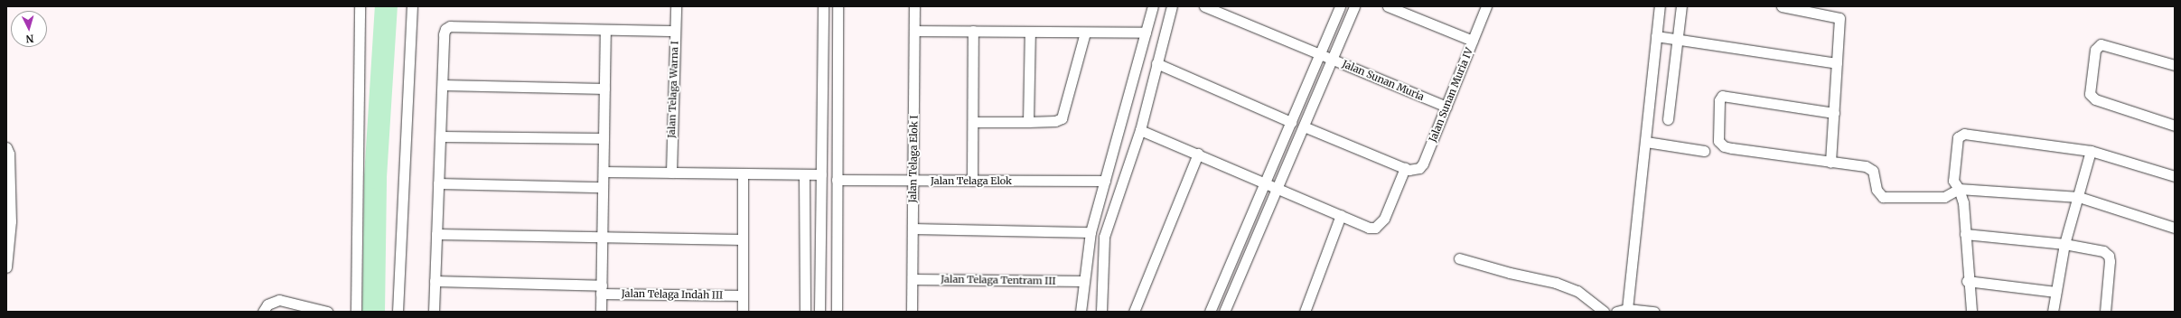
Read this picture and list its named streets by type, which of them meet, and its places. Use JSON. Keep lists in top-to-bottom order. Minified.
{"streets":{"street":["Jalan Sunan Muria","Jalan Telaga Warna I","Jalan Sunan Muria IV","Jalan Telaga Elok I","Jalan Telaga Elok","Jalan Telaga Tentram III","Jalan Telaga Indah III"]},"crossings":[["Jalan Sunan Muria","Jalan Sunan Muria IV"],["Jalan Telaga Elok I","Jalan Telaga Elok"],["Jalan Telaga Elok I","Jalan Telaga Tentram III"]],"north":"bottom"}
